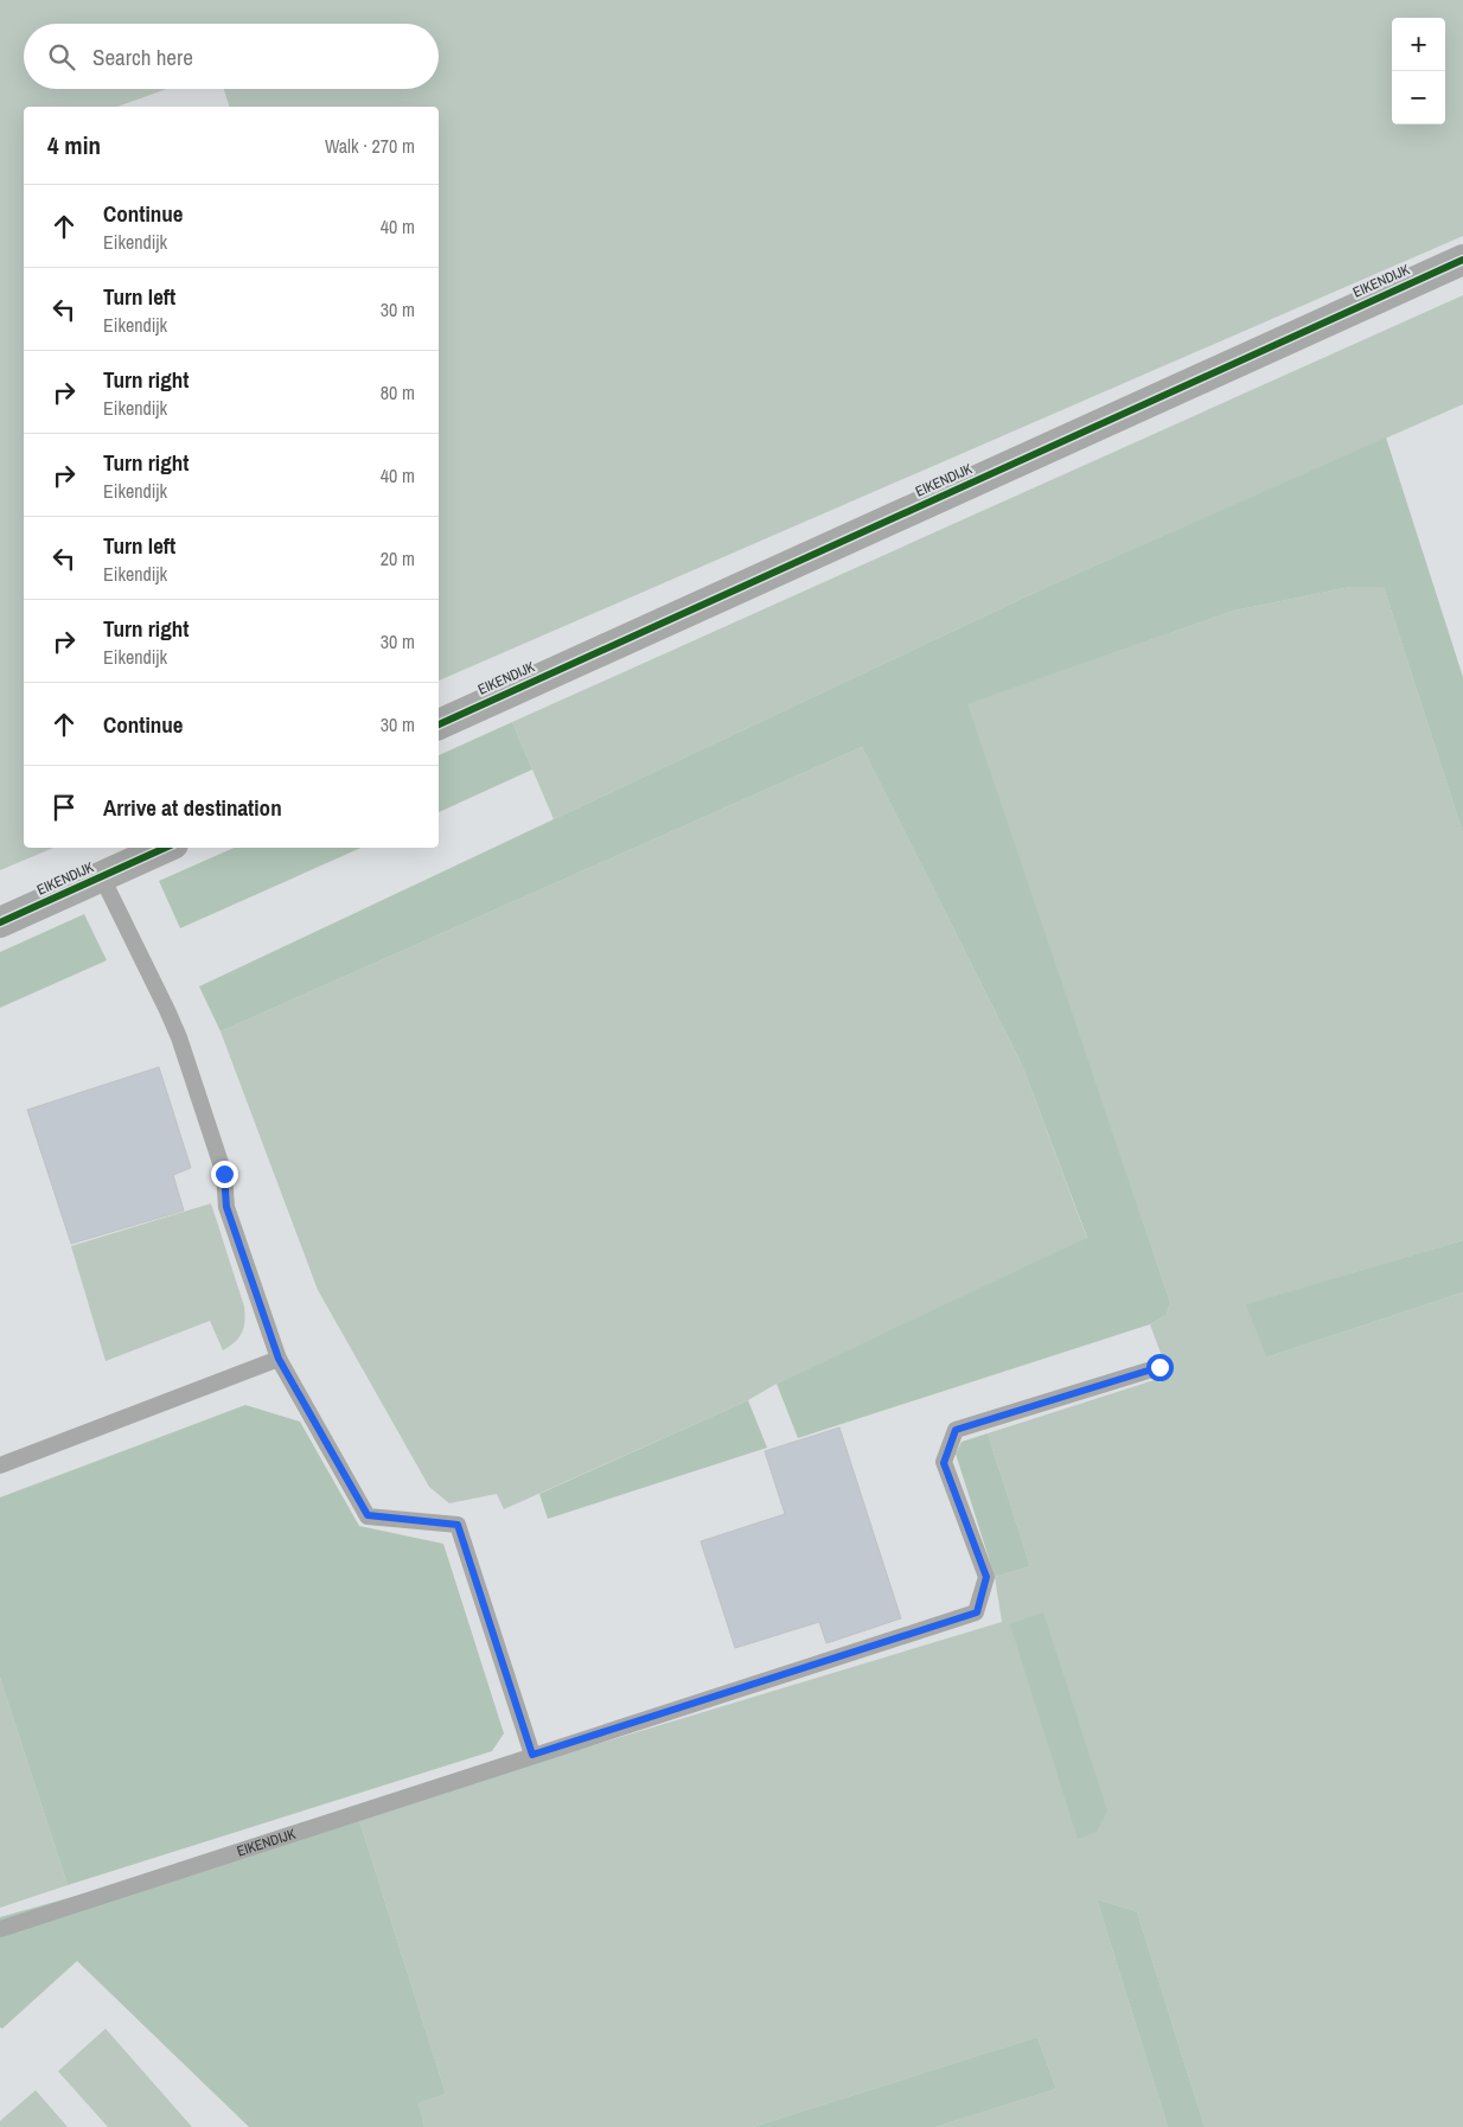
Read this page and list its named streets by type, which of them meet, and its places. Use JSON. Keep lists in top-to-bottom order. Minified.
{"streets":{"street":["EIKENDIJK"]},"page":{"map_buttons":["+","−"],"search":"Search here","heading":["4 min","Walk · 270 m"],"list":[["Continue","Eikendijk","40 m"],["Turn left","Eikendijk","30 m"],["Turn right","Eikendijk","80 m"],["Turn right","Eikendijk","40 m"],["Turn left","Eikendijk","20 m"],["Turn right","Eikendijk","30 m"],["Continue","30 m"],"Arrive at destination"]}}
